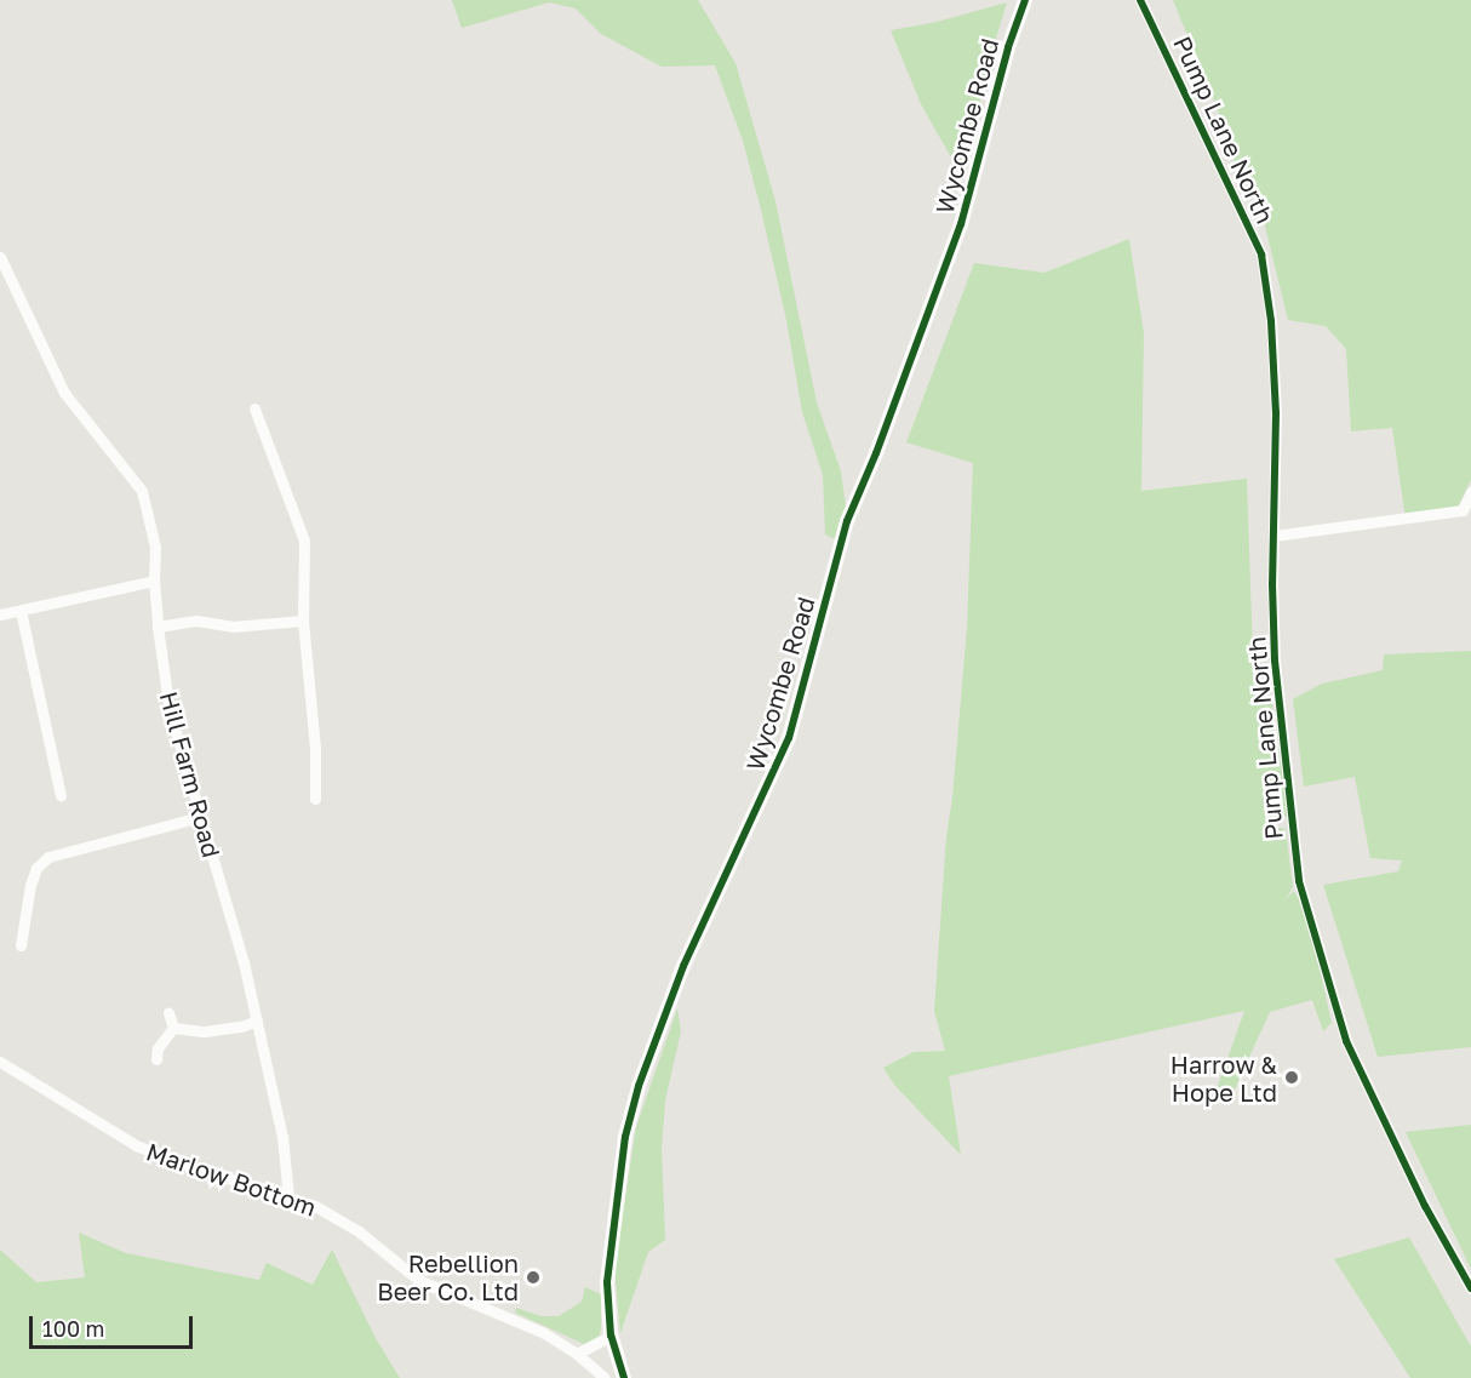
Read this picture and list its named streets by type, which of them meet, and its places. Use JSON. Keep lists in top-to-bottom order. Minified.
{"streets":{"street":["Wycombe Road","Pump Lane North","Hill Farm Road","Marlow Bottom"]},"crossings":[["Hill Farm Road","Marlow Bottom"]],"places":["Harrow & Hope Ltd","Rebellion Beer Co. Ltd"],"scale_bar":"100 m"}
